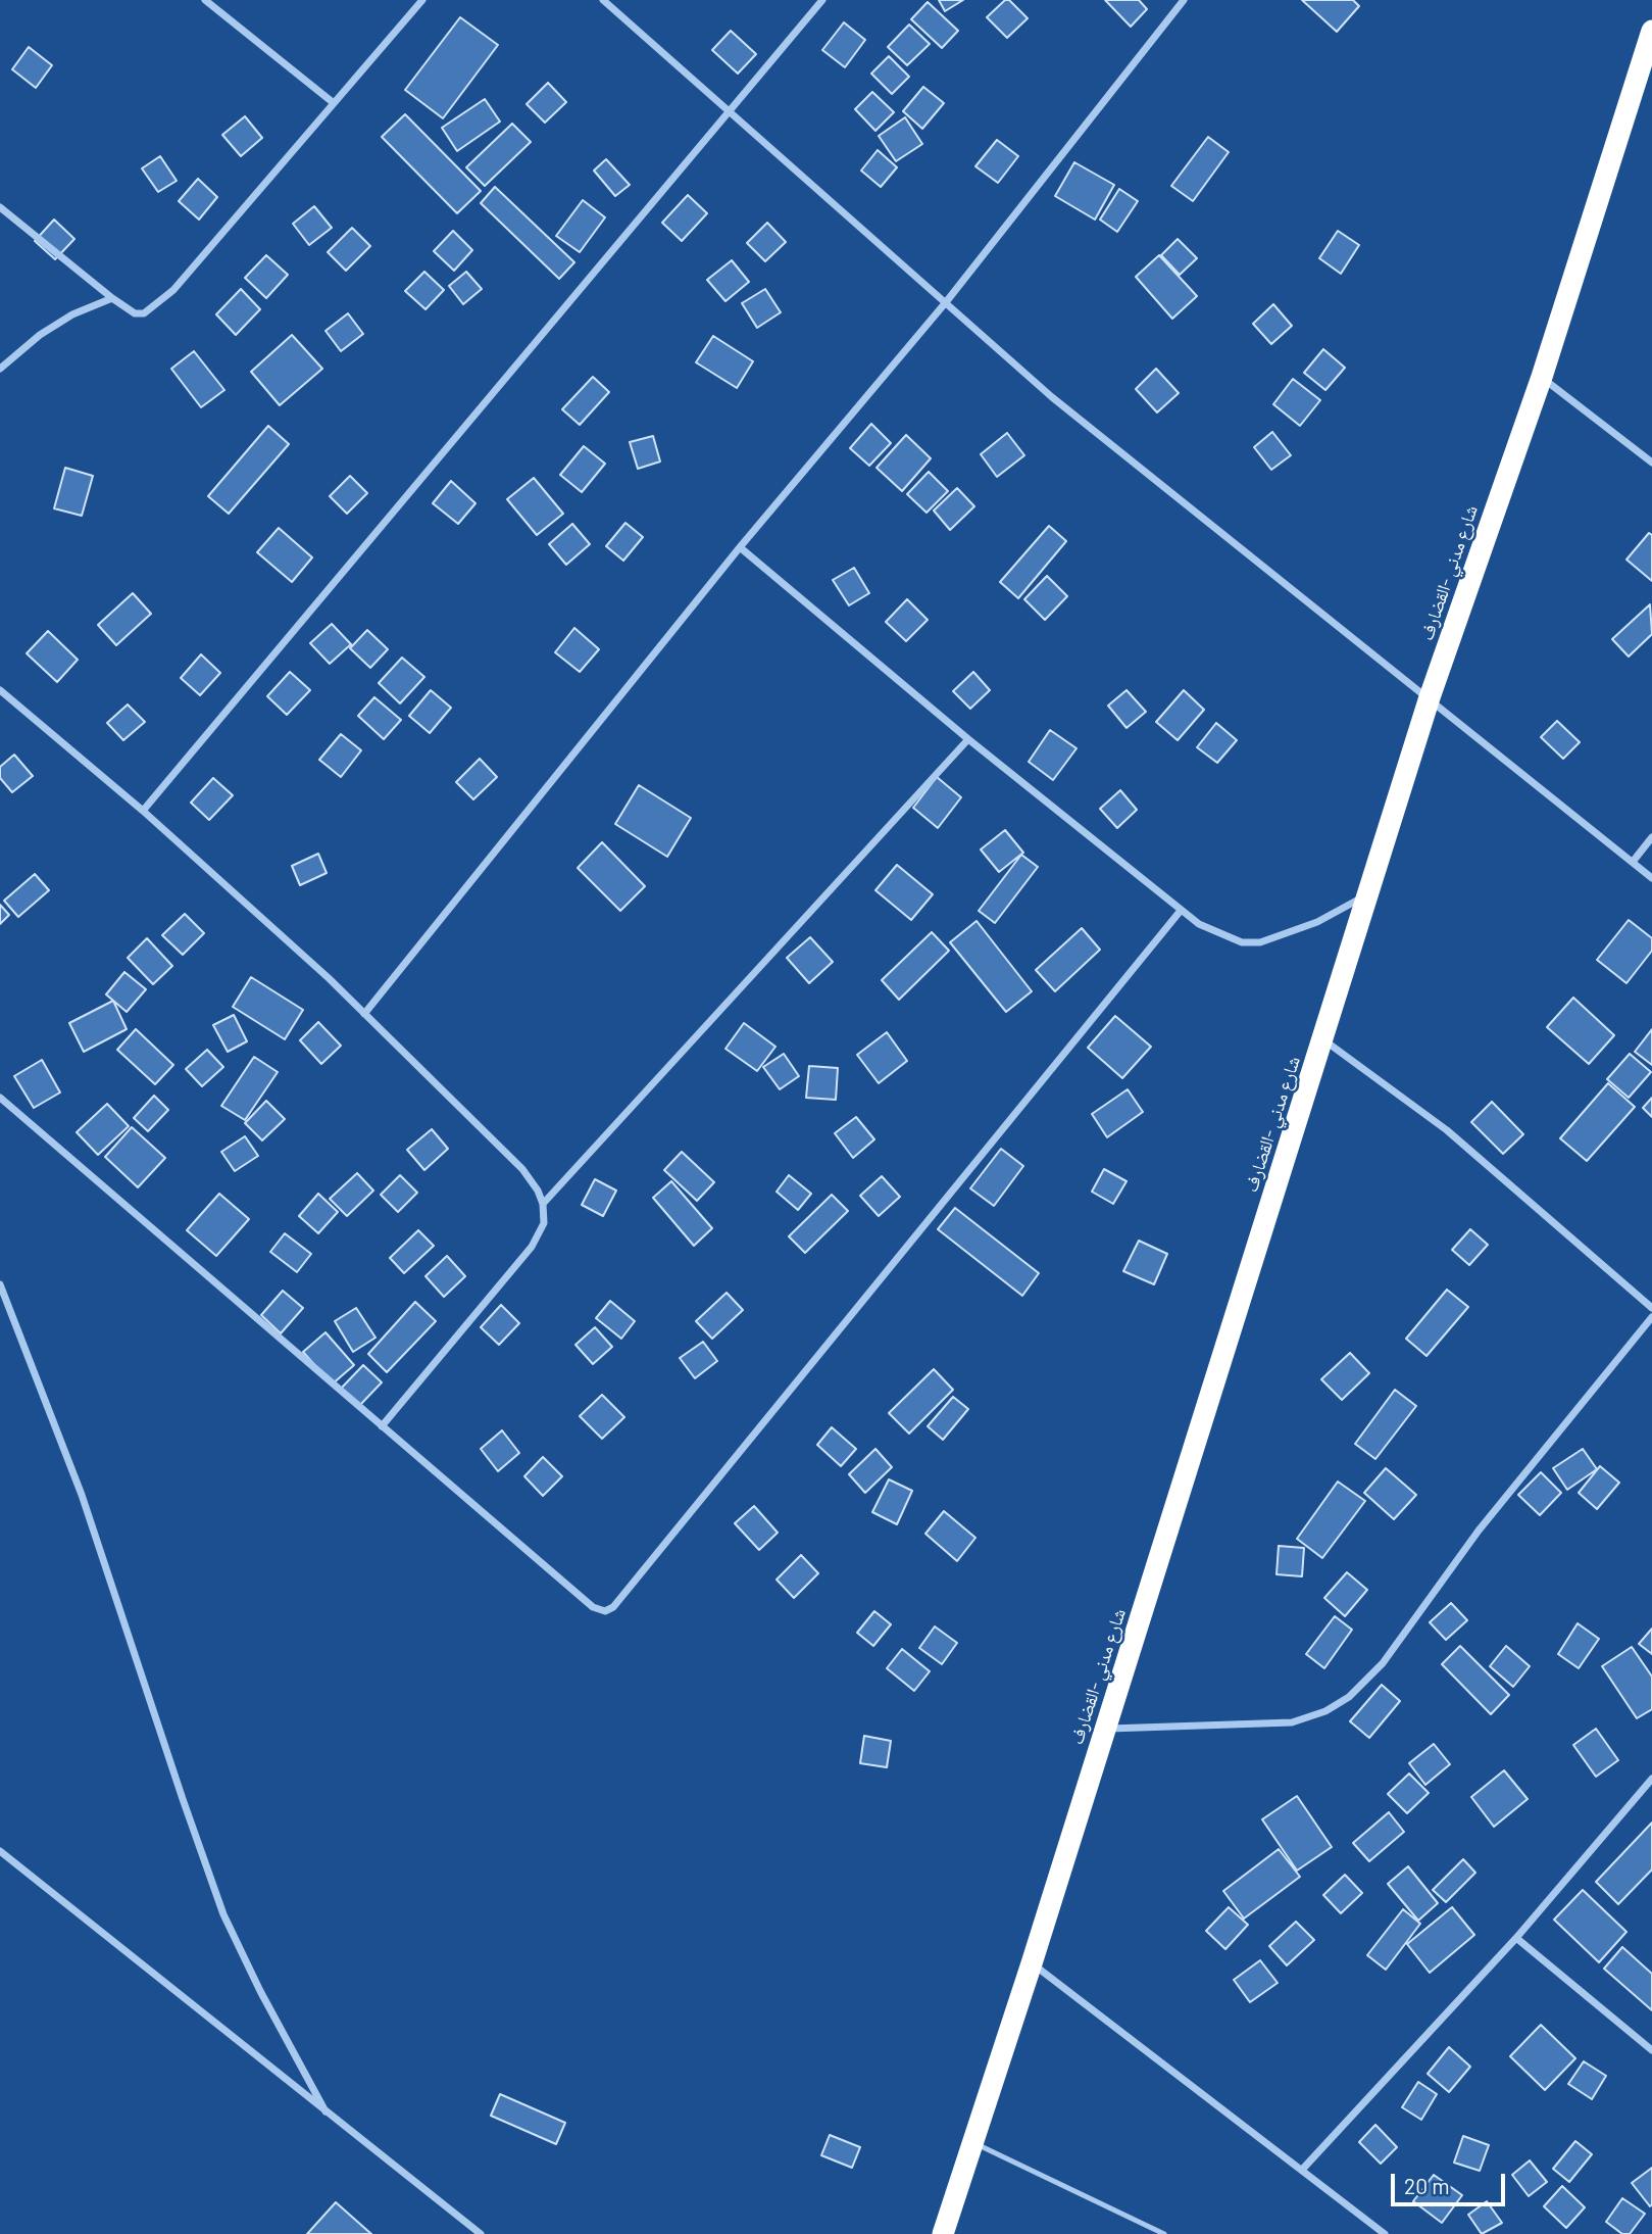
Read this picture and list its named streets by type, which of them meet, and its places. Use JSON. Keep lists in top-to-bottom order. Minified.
{"streets":{"highway":["شارع مدني -القضارف"]},"scale_bar":"20 m"}
